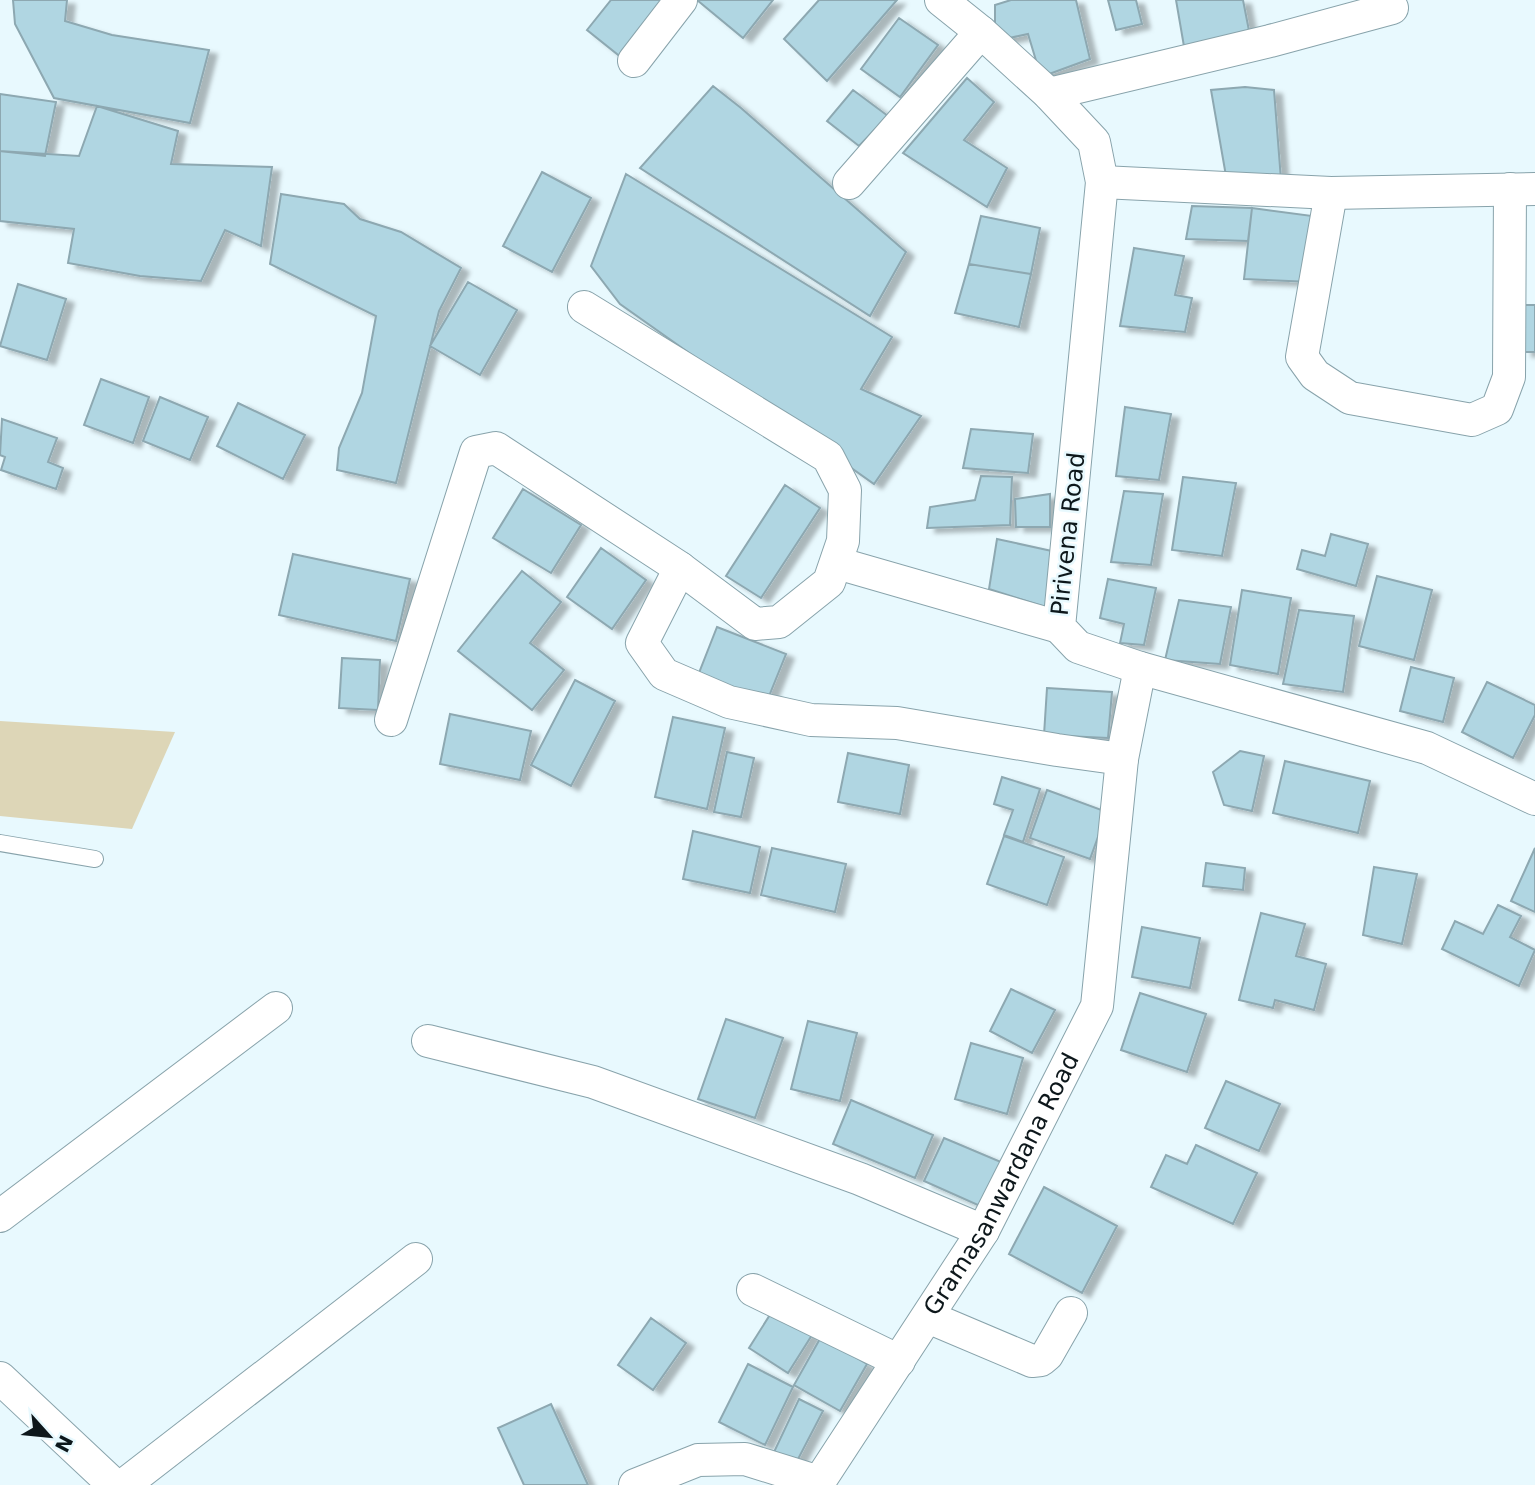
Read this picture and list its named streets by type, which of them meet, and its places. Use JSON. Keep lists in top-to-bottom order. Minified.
{"streets":{"street":["Pirivena Road","Gramasanwardana Road"]},"crossings":[["Pirivena Road","Gramasanwardana Road"]],"north":"bottom right"}
